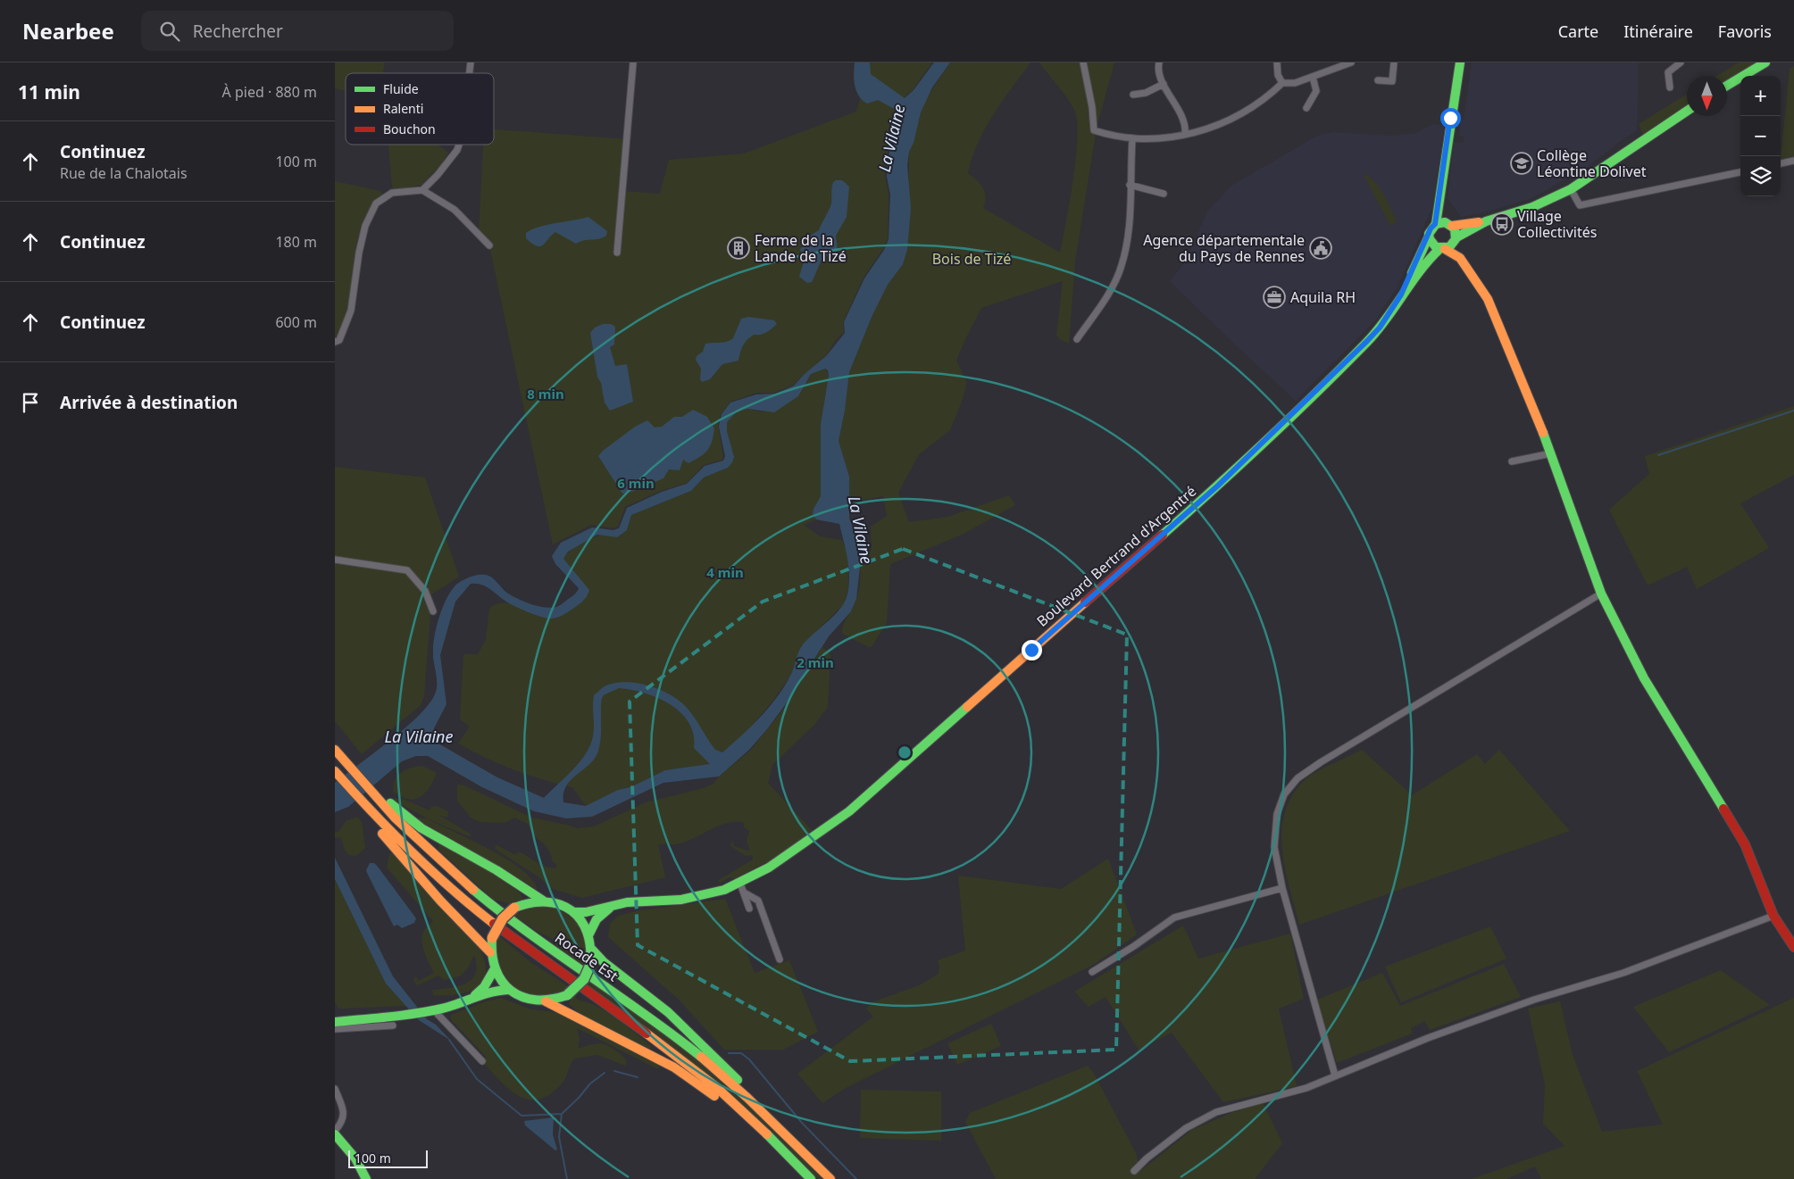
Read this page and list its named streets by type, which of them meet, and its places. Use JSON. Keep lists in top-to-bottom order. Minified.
{"streets":{"main road":["Boulevard Bertrand d'Argentré","Rocade Est"]},"water":["La Vilaine"],"parks":["Bois de Tizé"],"places":{"school or university":["Collège Léontine Dolivet"],"bus stop":["Village Collectivités"],"building":["Ferme de la Lande de Tizé"],"public building":["Agence départementale du Pays de Rennes"],"office":["Aquila RH"]},"legend":["Fluide","Ralenti","Bouchon"],"scale_bar":"100 m","north":"bottom","page":{"header":"Nearbee","search":"Rechercher","nav":["Carte","Itinéraire","Favoris"],"heading":["11 min","À pied · 880 m"],"map_buttons":["+","−"],"list":[["Continuez","Rue de la Chalotais","100 m"],["Continuez","180 m"],["Continuez","600 m"],"Arrivée à destination"],"scale":"100 m"},"rings":["8 min","6 min","4 min","2 min"]}
